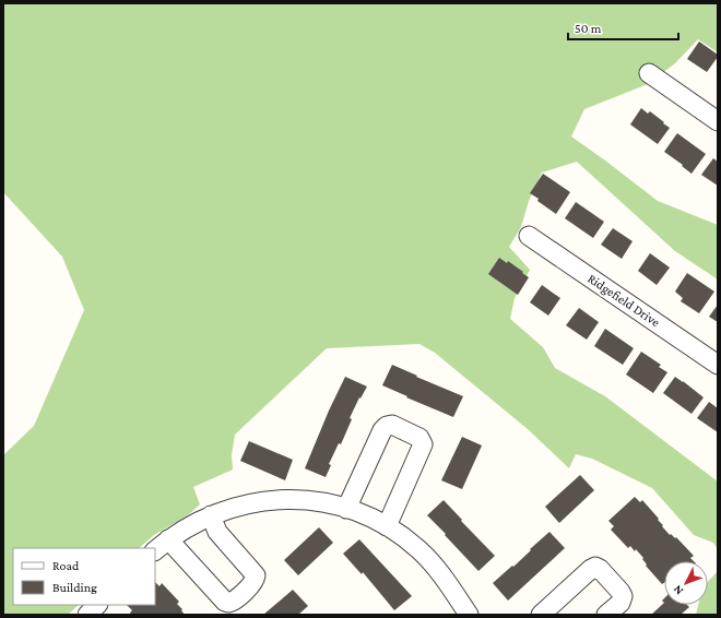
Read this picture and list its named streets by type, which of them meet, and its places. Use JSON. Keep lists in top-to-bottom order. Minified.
{"streets":{"street":["Ridgefield Drive"]},"legend":["Road","Building"],"scale_bar":"50 m","north":"bottom left"}
